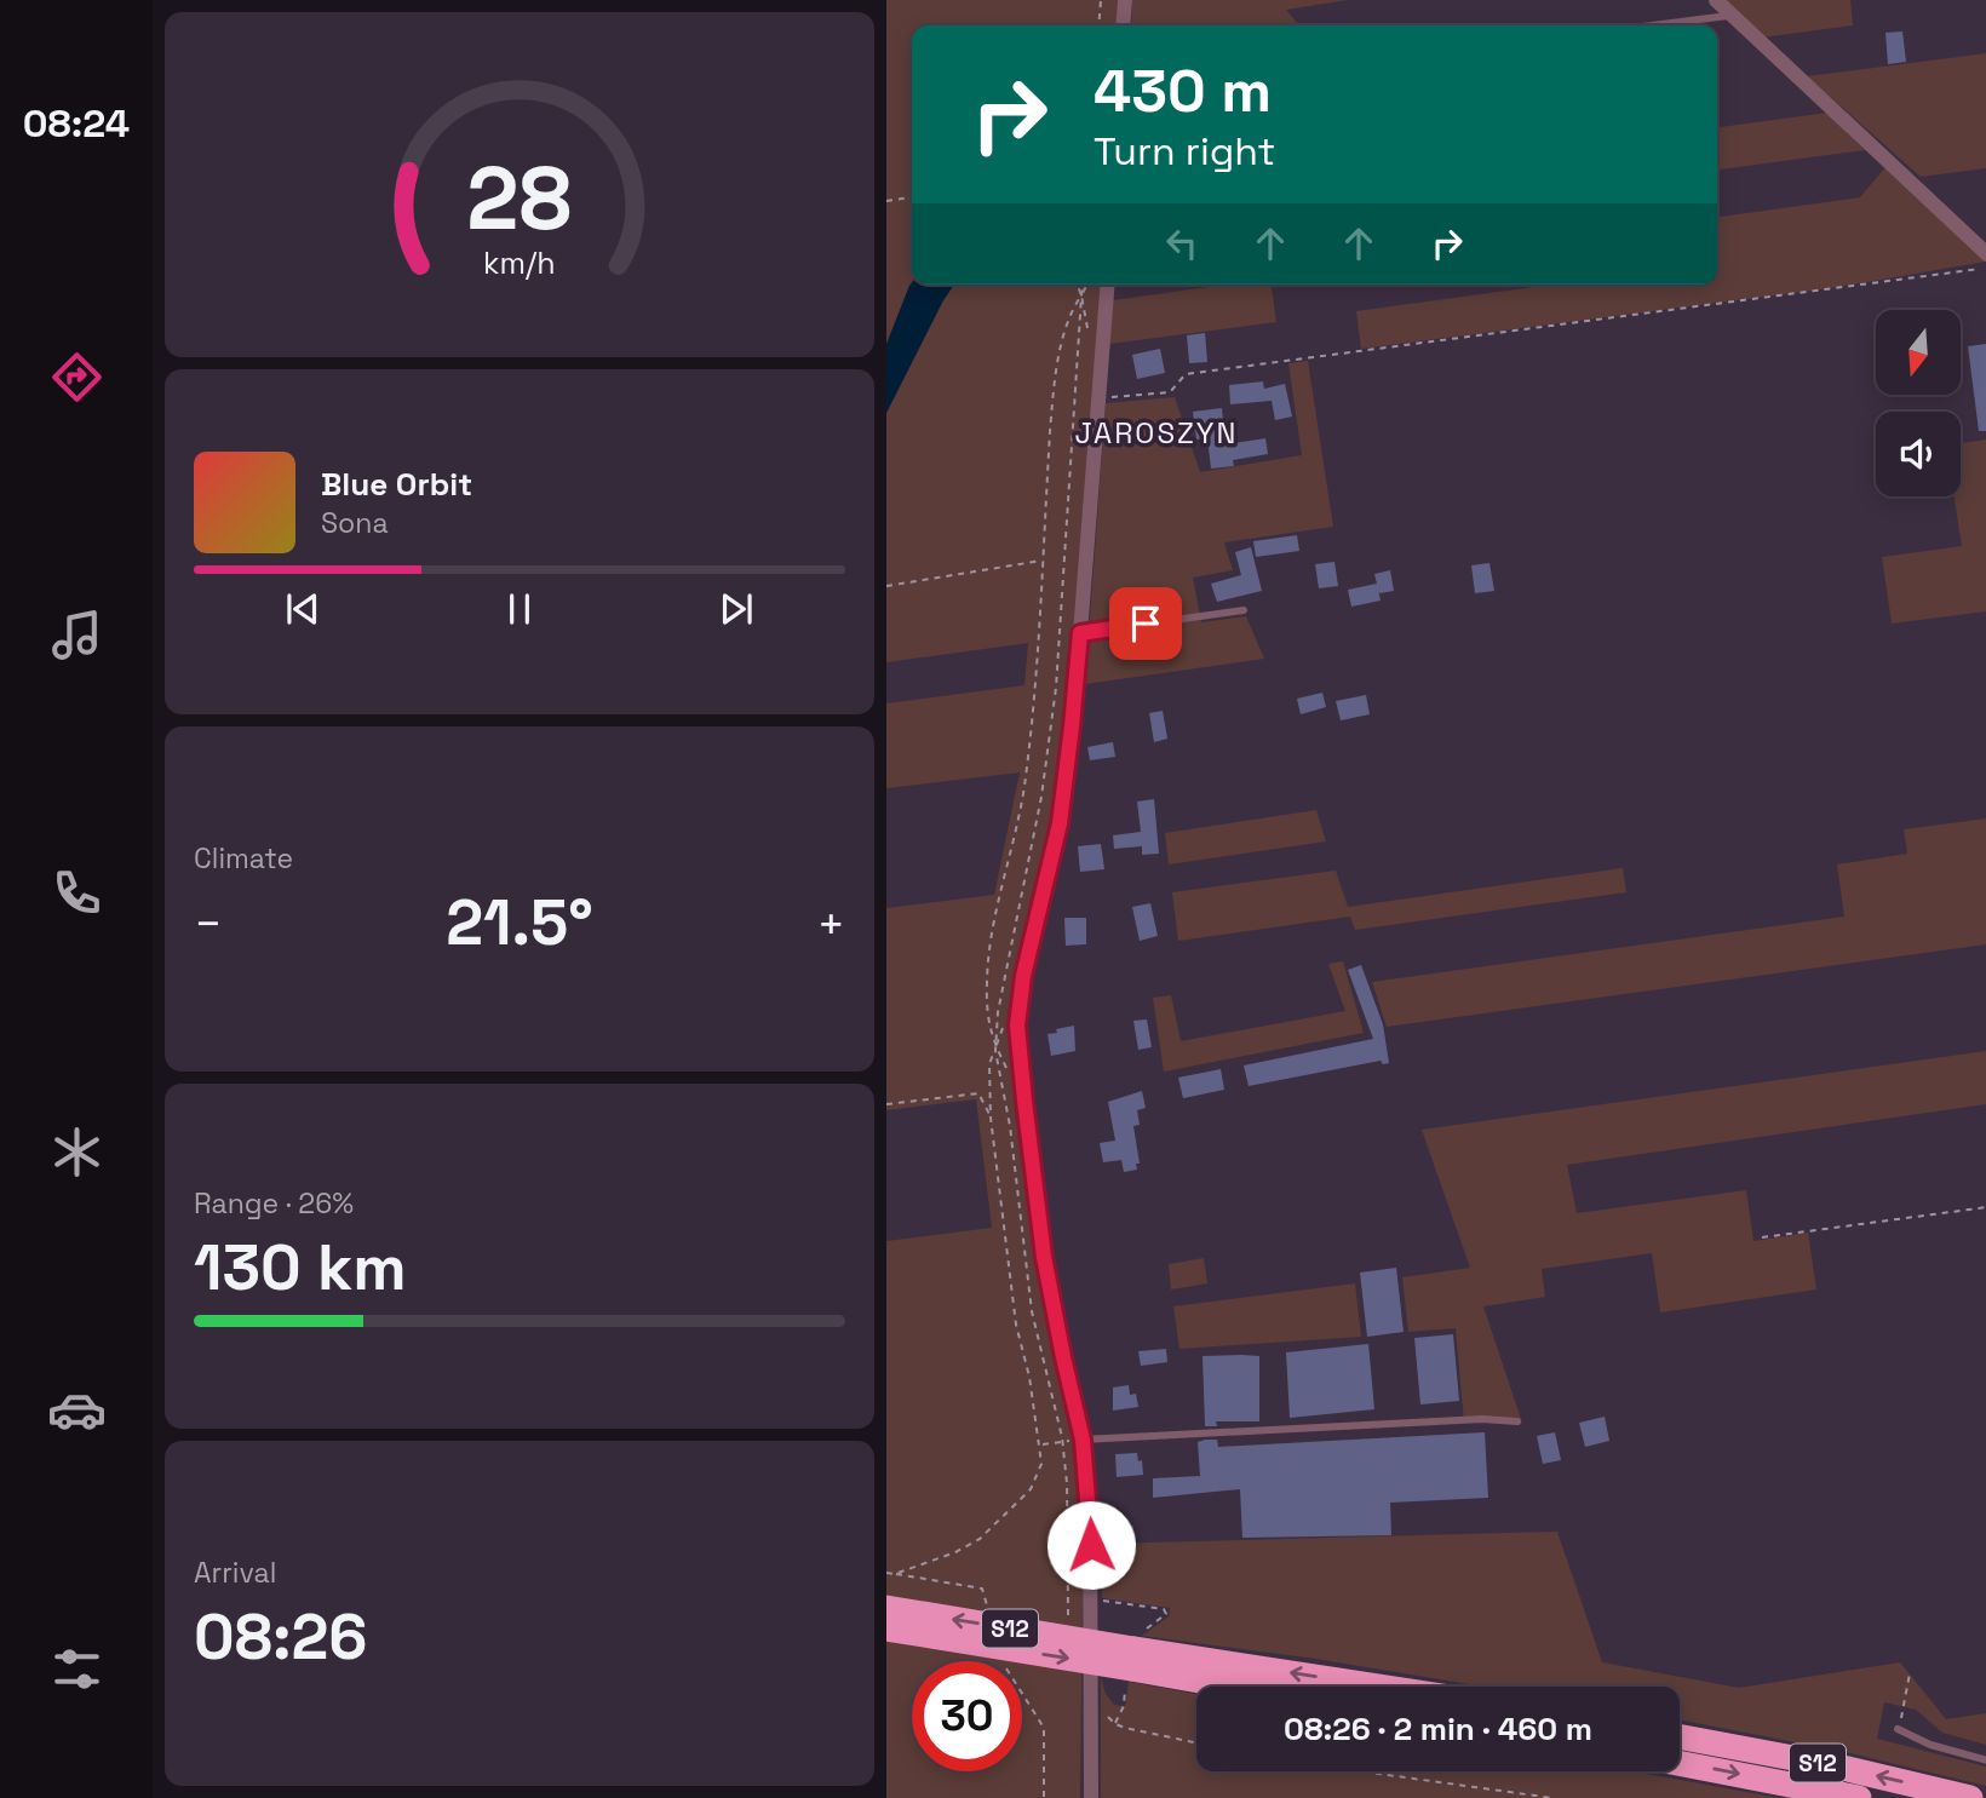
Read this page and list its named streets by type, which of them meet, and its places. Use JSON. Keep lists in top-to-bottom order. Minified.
{"streets":{"highway":["S12"]},"districts":["JAROSZYN"],"north":"bottom","page":{"tabs":"08:24","turn":["430 m","Turn right"],"song":["Blue Orbit","Sona"],"tile":["Climate",["Range · 26%","130 km"],["Arrival","08:26"]],"heat":["−","21.5°","+"],"limit":"30","trip":"08:26 · 2 min · 460 m","gauge":["28","km/h"]}}
